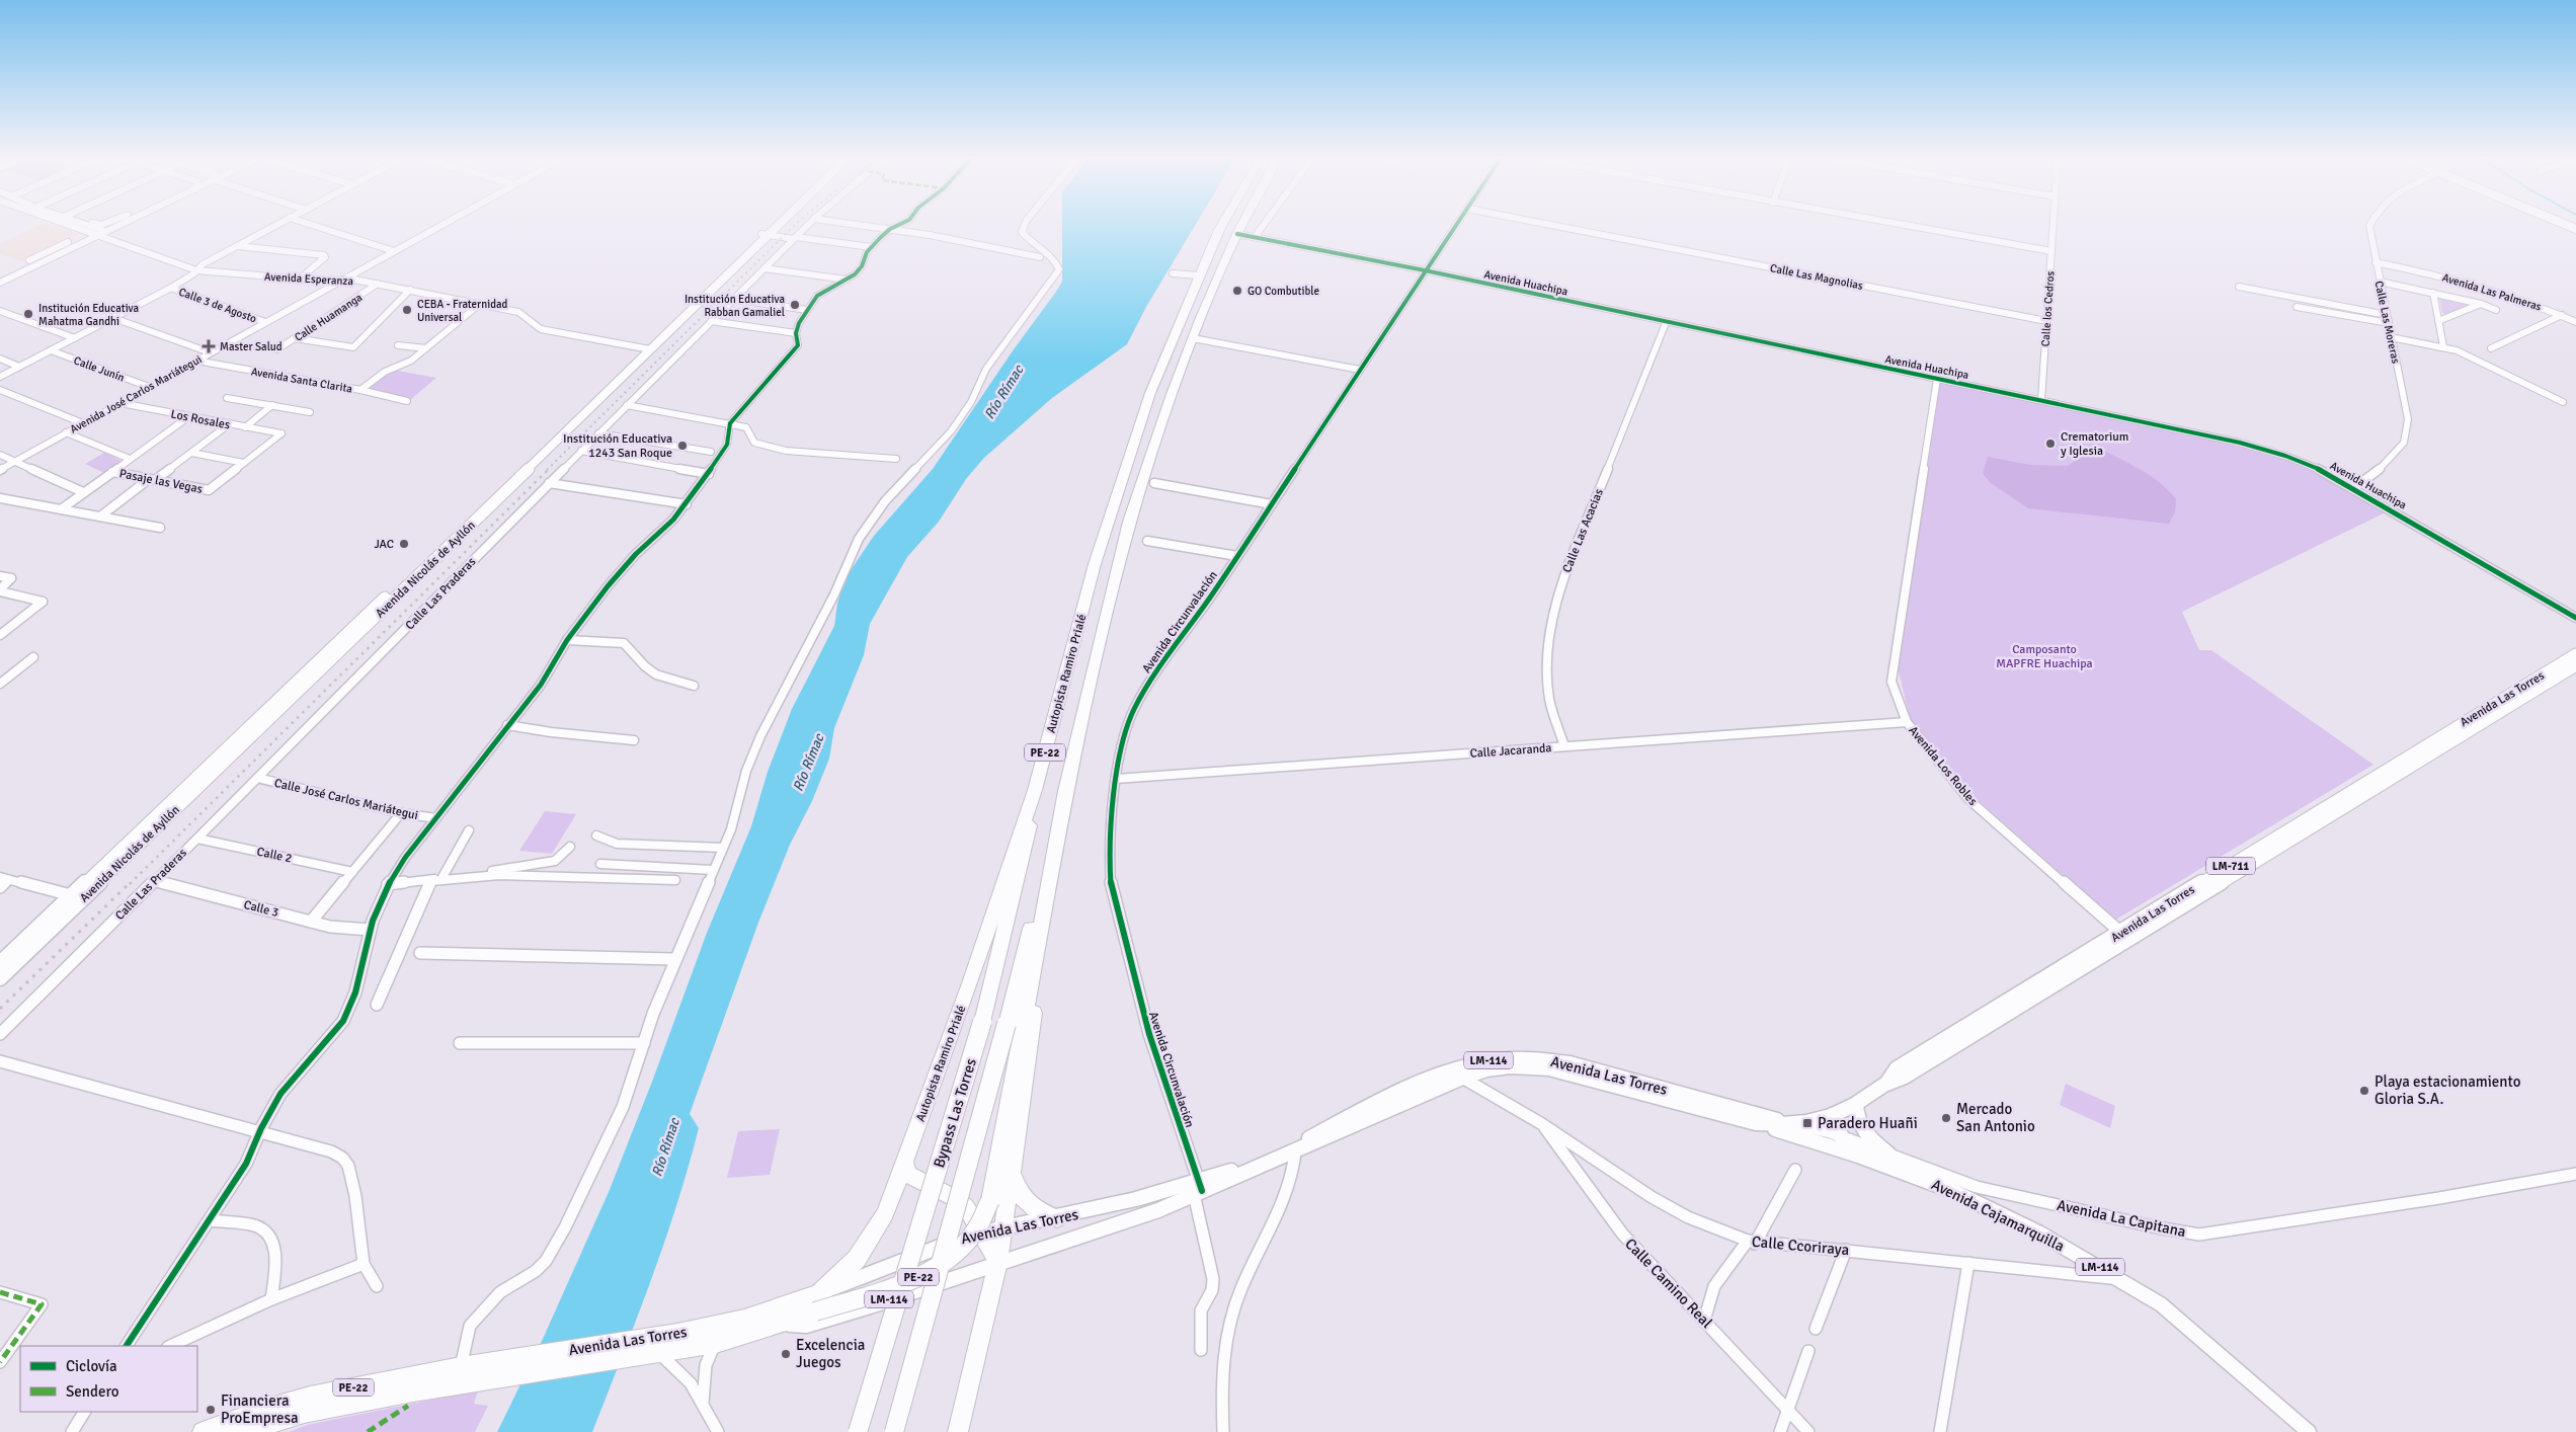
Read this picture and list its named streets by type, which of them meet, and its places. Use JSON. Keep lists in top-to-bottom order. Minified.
{"streets":{"highway":["Autopista Ramiro Prialé","Avenida Las Torres","PE-22","Bypass Las Torres"],"main road":["Avenida Nicolás de Ayllón","LM-711","LM-114","Avenida Cajamarquilla"],"street":["Calle Las Magnolias","Avenida Esperanza","Avenida Huachipa","Avenida Las Palmeras","Calle 3 de Agosto","Calle los Cedros","Calle Huamanga","Calle Las Moreras","Calle Junín","Avenida Santa Clarita","Avenida José Carlos Mariátegui","Los Rosales","Pasaje las Vegas","Calle Las Acacias","Calle Las Praderas","Avenida Circunvalación","Calle Jacaranda","Avenida Los Robles","Calle José Carlos Mariátegui","Calle 2","Calle 3","Avenida La Capitana","Calle Ccoriraya","Calle Camino Real"]},"crossings":[["Calle Las Magnolias","Calle los Cedros"],["Avenida Esperanza","Calle Huamanga"],["Avenida Esperanza","Avenida José Carlos Mariátegui"],["Avenida Esperanza","Avenida Nicolás de Ayllón"],["Avenida Huachipa","Calle los Cedros"],["Avenida Huachipa","Calle Las Moreras"],["Avenida Huachipa","Calle Las Acacias"],["Avenida Huachipa","Avenida Circunvalación"],["Avenida Huachipa","Autopista Ramiro Prialé"],["Avenida Huachipa","Avenida Los Robles"],["Avenida Las Palmeras","Calle Las Moreras"],["Calle 3 de Agosto","Avenida José Carlos Mariátegui"],["Calle Junín","Avenida José Carlos Mariátegui"],["Avenida Santa Clarita","Avenida José Carlos Mariátegui"],["Avenida José Carlos Mariátegui","Los Rosales"],["Los Rosales","Pasaje las Vegas"],["Calle Las Acacias","Calle Jacaranda"],["Calle Las Praderas","Calle José Carlos Mariátegui"],["Calle Las Praderas","Calle 2"],["Calle Las Praderas","Calle 3"],["Avenida Circunvalación","Avenida Las Torres"],["Avenida Circunvalación","Calle Jacaranda"],["Autopista Ramiro Prialé","Avenida Las Torres"],["Autopista Ramiro Prialé","PE-22"],["Autopista Ramiro Prialé","Bypass Las Torres"],["Avenida Las Torres","PE-22"],["Avenida Las Torres","Avenida Los Robles"],["Avenida Las Torres","Avenida Cajamarquilla"],["Avenida Las Torres","Avenida La Capitana"],["Avenida Las Torres","Calle Ccoriraya"],["Calle Jacaranda","Avenida Los Robles"],["Avenida Cajamarquilla","Calle Ccoriraya"],["Calle Ccoriraya","Calle Camino Real"]],"water":["Río Rímac"],"parks":["Camposanto MAPFRE Huachipa"],"places":{"other":["GO Combutible","Institución Educativa Rabban Gamaliel","CEBA - Fraternidad Universal","Institución Educativa Mahatma Gandhi","Crematorium y Iglesia","Institución Educativa 1243 San Roque","JAC","Playa estacionamiento Gloria S.A.","Mercado San Antonio","Excelencia Juegos","Financiera ProEmpresa"],"health":["Master Salud"],"transit":["Paradero Huañi"]},"legend":["Ciclovía","Sendero"]}
